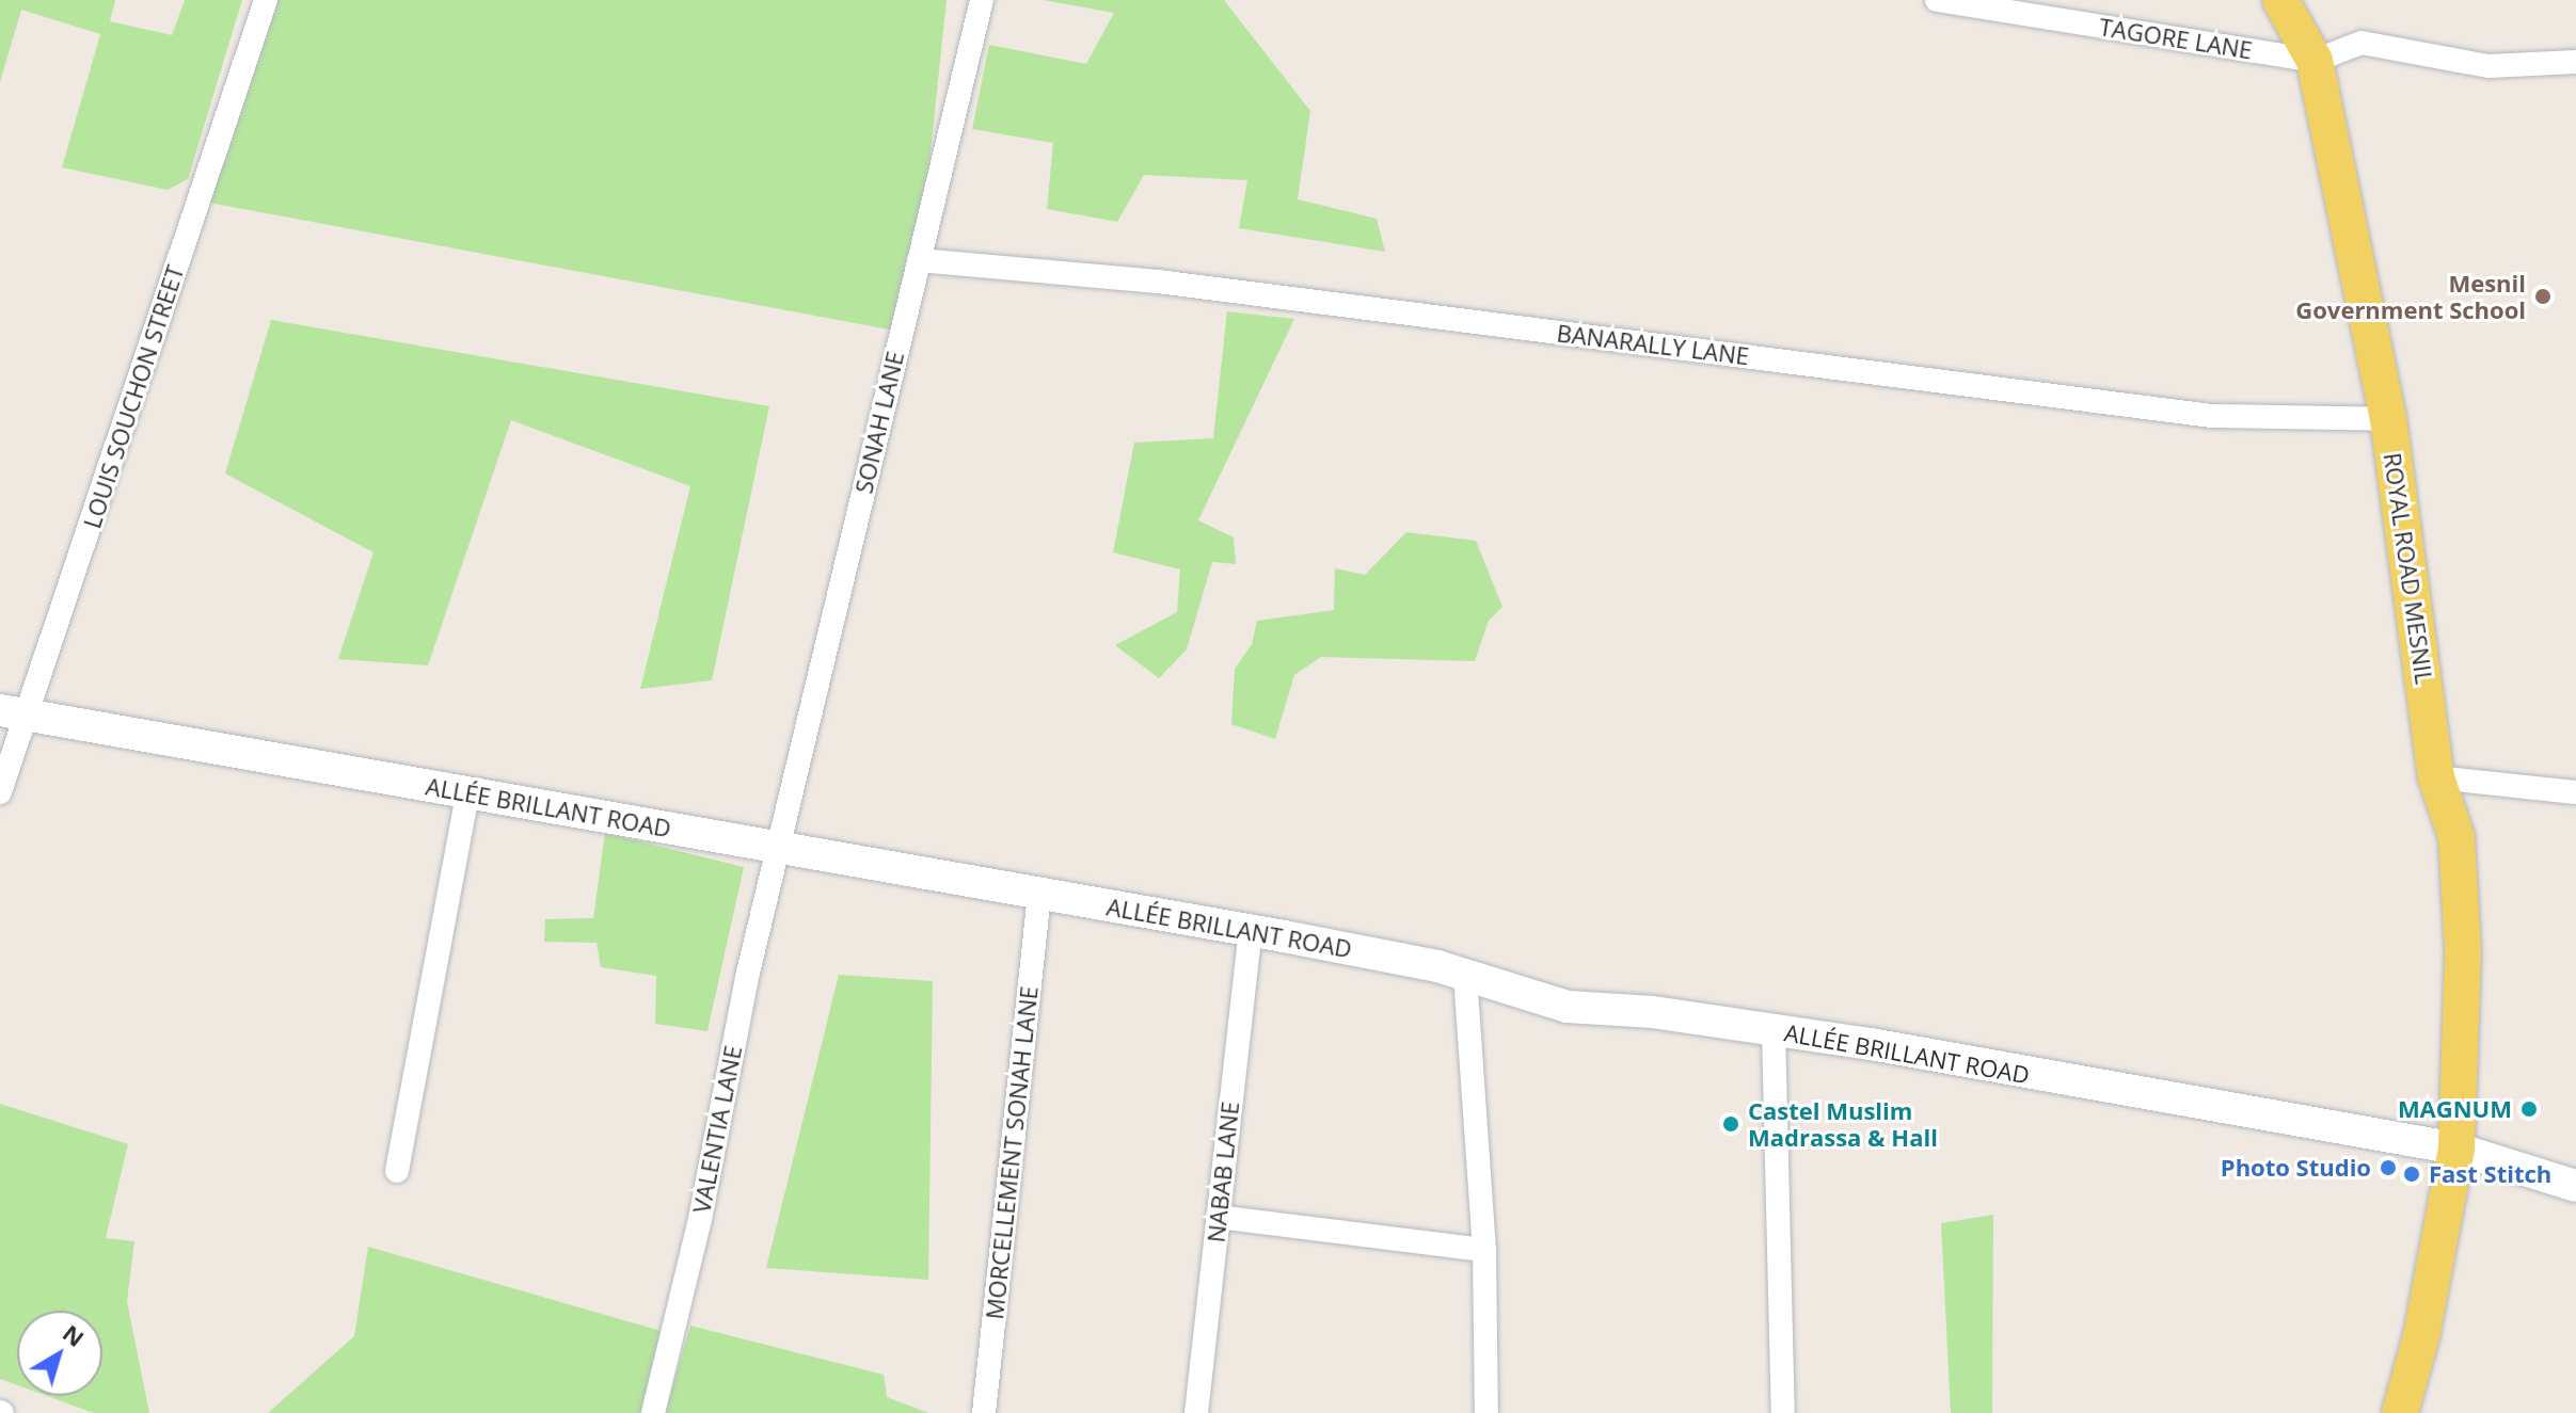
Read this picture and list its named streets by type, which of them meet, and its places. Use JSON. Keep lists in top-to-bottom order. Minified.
{"streets":{"main road":["ROYAL ROAD MESNIL","ALLÉE BRILLANT ROAD"],"street":["TAGORE LANE","BANARALLY LANE","LOUIS SOUCHON STREET","SONAH LANE","VALENTIA LANE","MORCELLEMENT SONAH LANE","NABAB LANE"]},"crossings":[["TAGORE LANE","ROYAL ROAD MESNIL"],["BANARALLY LANE","SONAH LANE"],["BANARALLY LANE","ROYAL ROAD MESNIL"],["LOUIS SOUCHON STREET","ALLÉE BRILLANT ROAD"],["SONAH LANE","ALLÉE BRILLANT ROAD"],["SONAH LANE","VALENTIA LANE"],["ROYAL ROAD MESNIL","ALLÉE BRILLANT ROAD"],["ALLÉE BRILLANT ROAD","VALENTIA LANE"],["ALLÉE BRILLANT ROAD","MORCELLEMENT SONAH LANE"],["ALLÉE BRILLANT ROAD","NABAB LANE"]],"places":["Mesnil Government School","MAGNUM","Castel Muslim Madrassa & Hall","Photo Studio","Fast Stitch"],"north":"top right"}
